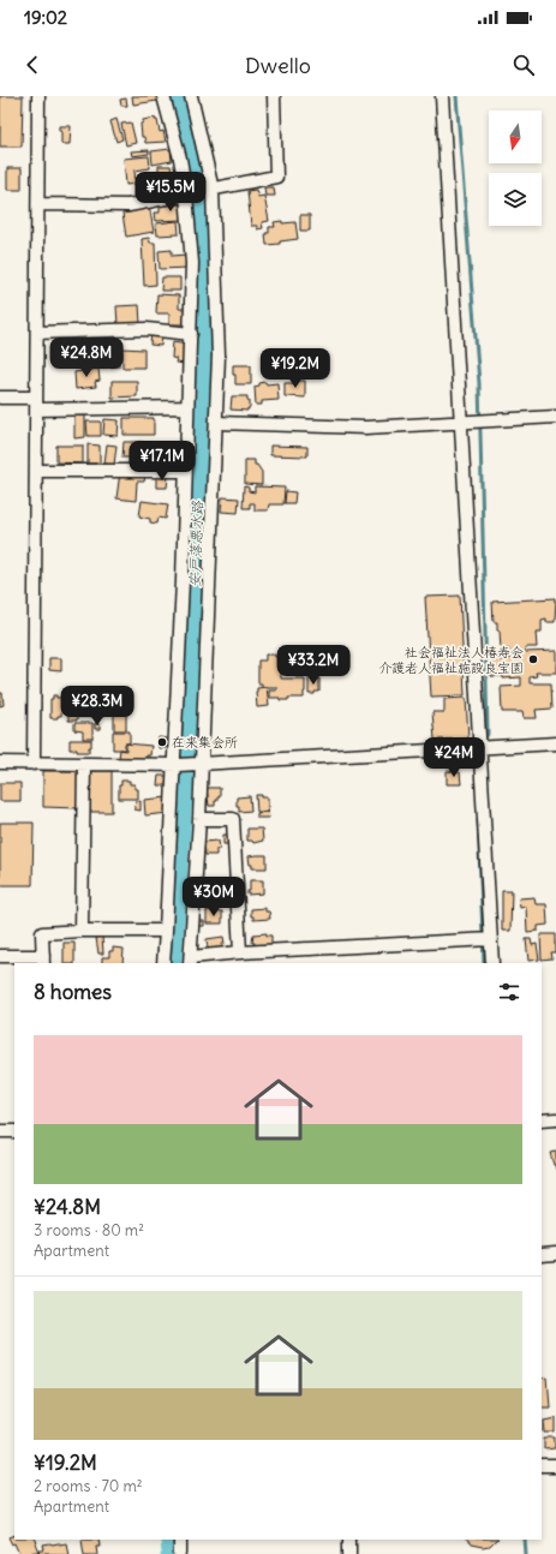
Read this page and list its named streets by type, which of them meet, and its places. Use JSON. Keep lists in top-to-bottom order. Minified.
{"water":["安戸落悪水路"],"places":["社会福祉法人椿寿会 介護老人福祉施設良宝園","在来集会所"],"north":"bottom","page":{"status":"19:02","header":"Dwello","price":["¥15.5M","¥24.8M","¥19.2M","¥17.1M","¥33.2M","¥28.3M","¥24M","¥30M"],"heading":"8 homes","list":[{"name":"¥24.8M","note":"3 rooms · 80 m² · Apartment"},{"name":"¥19.2M","note":"2 rooms · 70 m² · Apartment"}]}}
